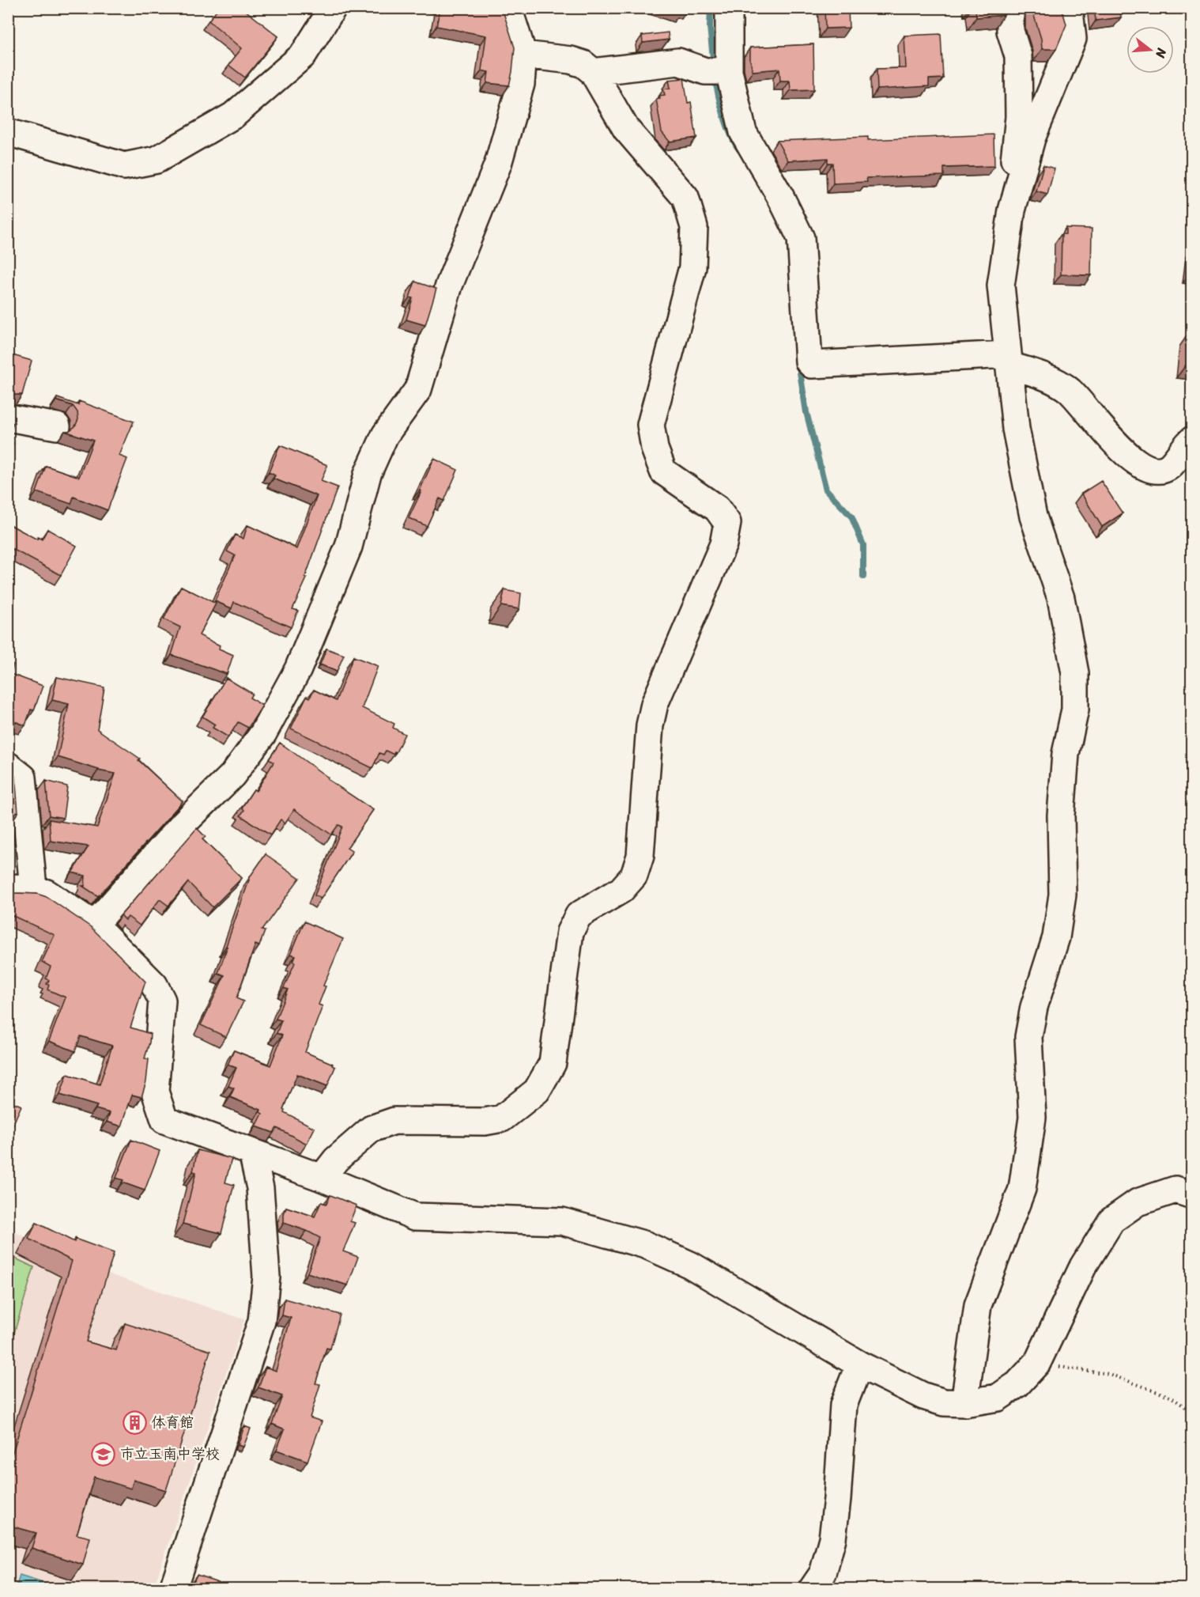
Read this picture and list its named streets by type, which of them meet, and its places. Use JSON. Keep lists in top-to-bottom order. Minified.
{"places":{"building":["体育館"],"school or university":["市立玉南中学校"]},"north":"right"}
